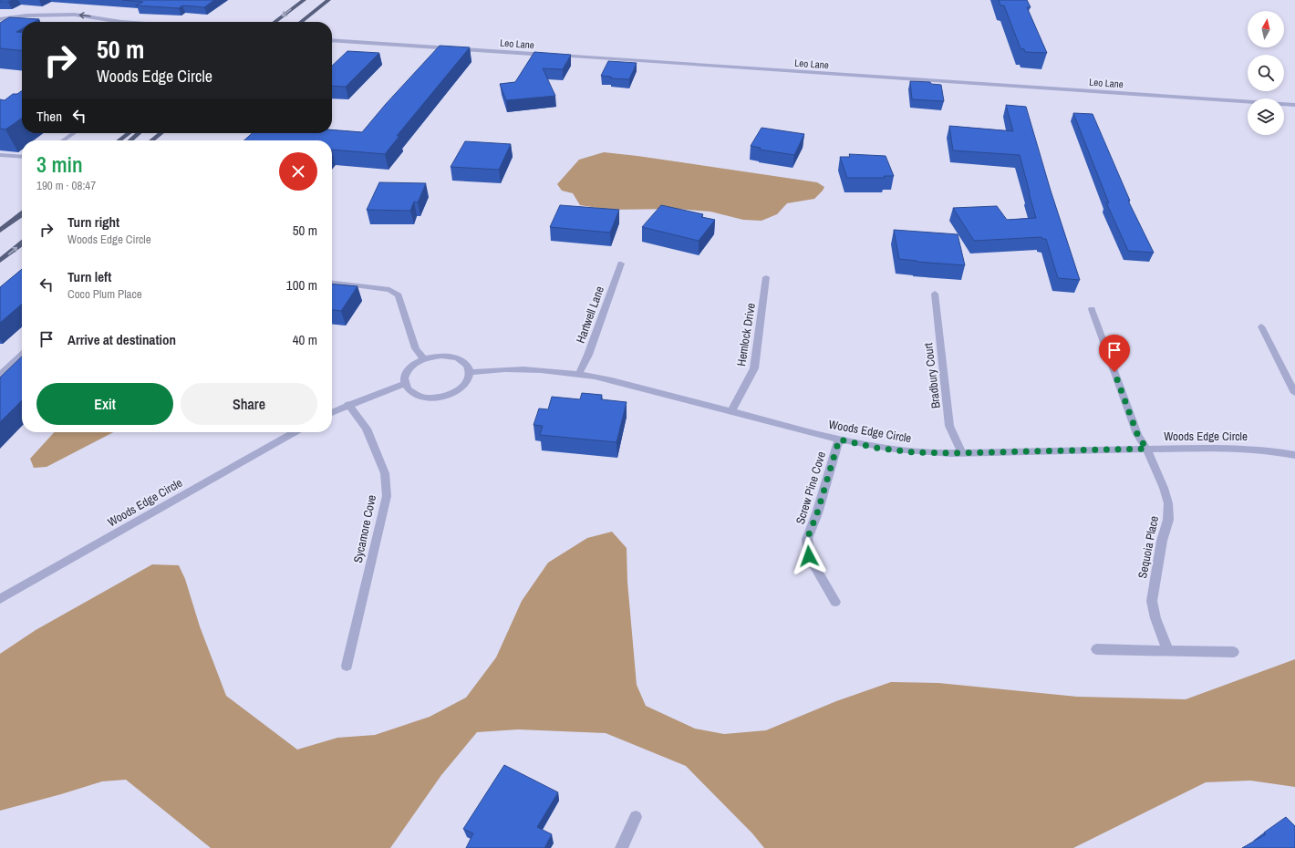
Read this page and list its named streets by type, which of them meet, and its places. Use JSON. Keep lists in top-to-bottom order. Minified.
{"streets":{"street":["Leo Lane","Hartwell Lane","Hemlock Drive","Bradbury Court","Woods Edge Circle","Screw Pine Cove","Sycamore Cove","Sequoia Place"]},"crossings":[["Hartwell Lane","Woods Edge Circle"],["Hemlock Drive","Woods Edge Circle"],["Bradbury Court","Woods Edge Circle"],["Woods Edge Circle","Screw Pine Cove"],["Woods Edge Circle","Sequoia Place"]],"north":"top","page":{"turn":["50 m","Woods Edge Circle"],"then":"Then","heading":["3 min","190 m · 08:47"],"list":[{"name":"Turn right","note":"Woods Edge Circle","value":"50 m"},{"name":"Turn left","note":"Coco Plum Place","value":"100 m"},{"name":"Arrive at destination","value":"40 m"}],"buttons":["Exit","Share"]}}
